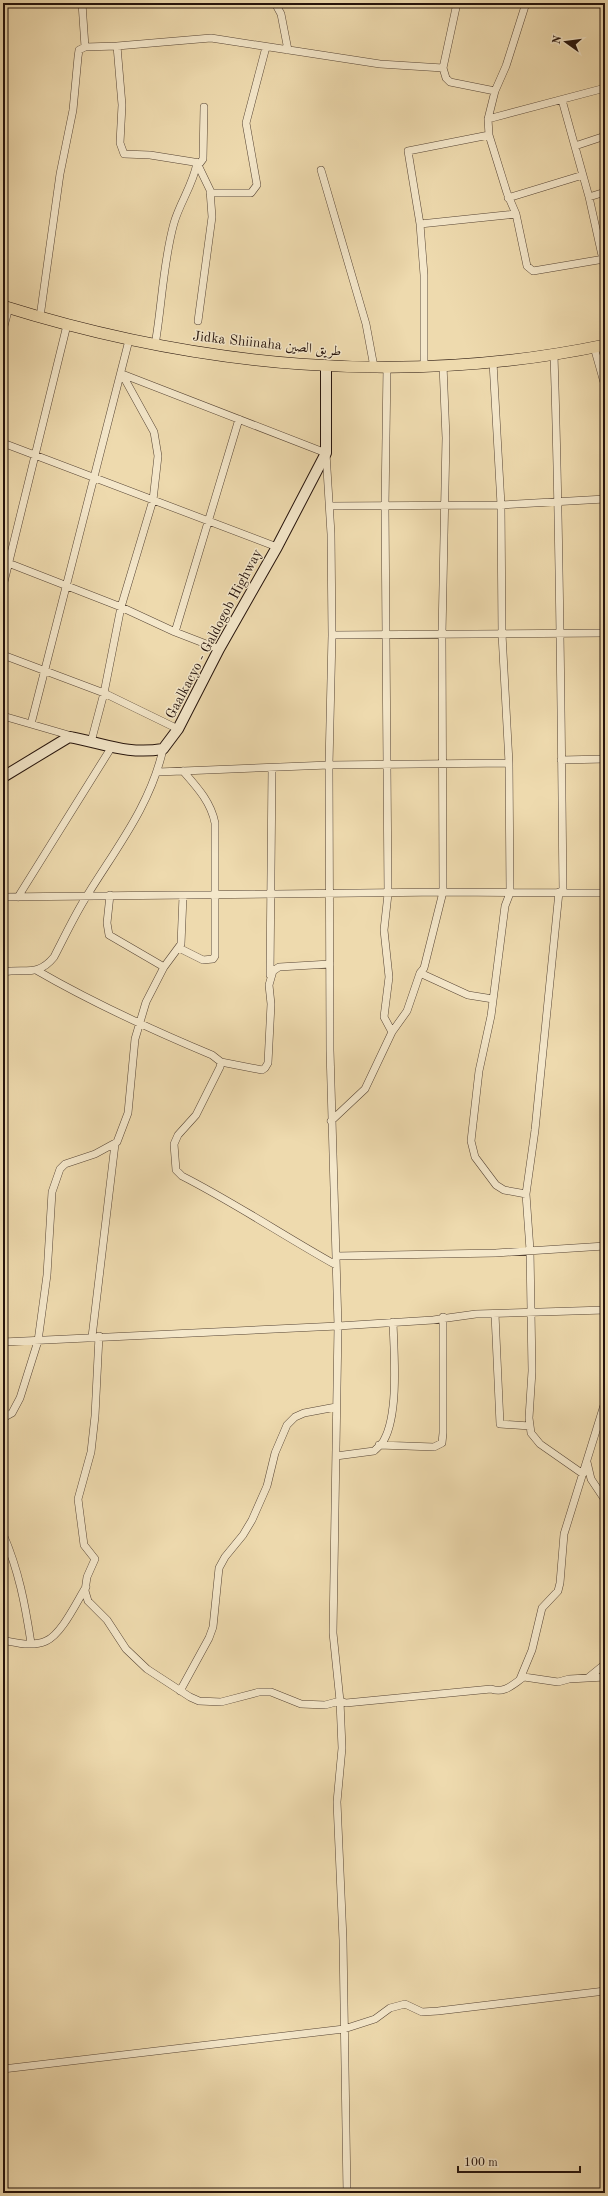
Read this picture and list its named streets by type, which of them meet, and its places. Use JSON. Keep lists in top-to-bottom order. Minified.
{"streets":{"main road":["Jidka Shiinaha طريق الصين"],"street":["Gaalkacyo - Galdogob Highway"]},"crossings":[["Jidka Shiinaha طريق الصين","Gaalkacyo - Galdogob Highway"]],"scale_bar":"100 m","north":"left"}
